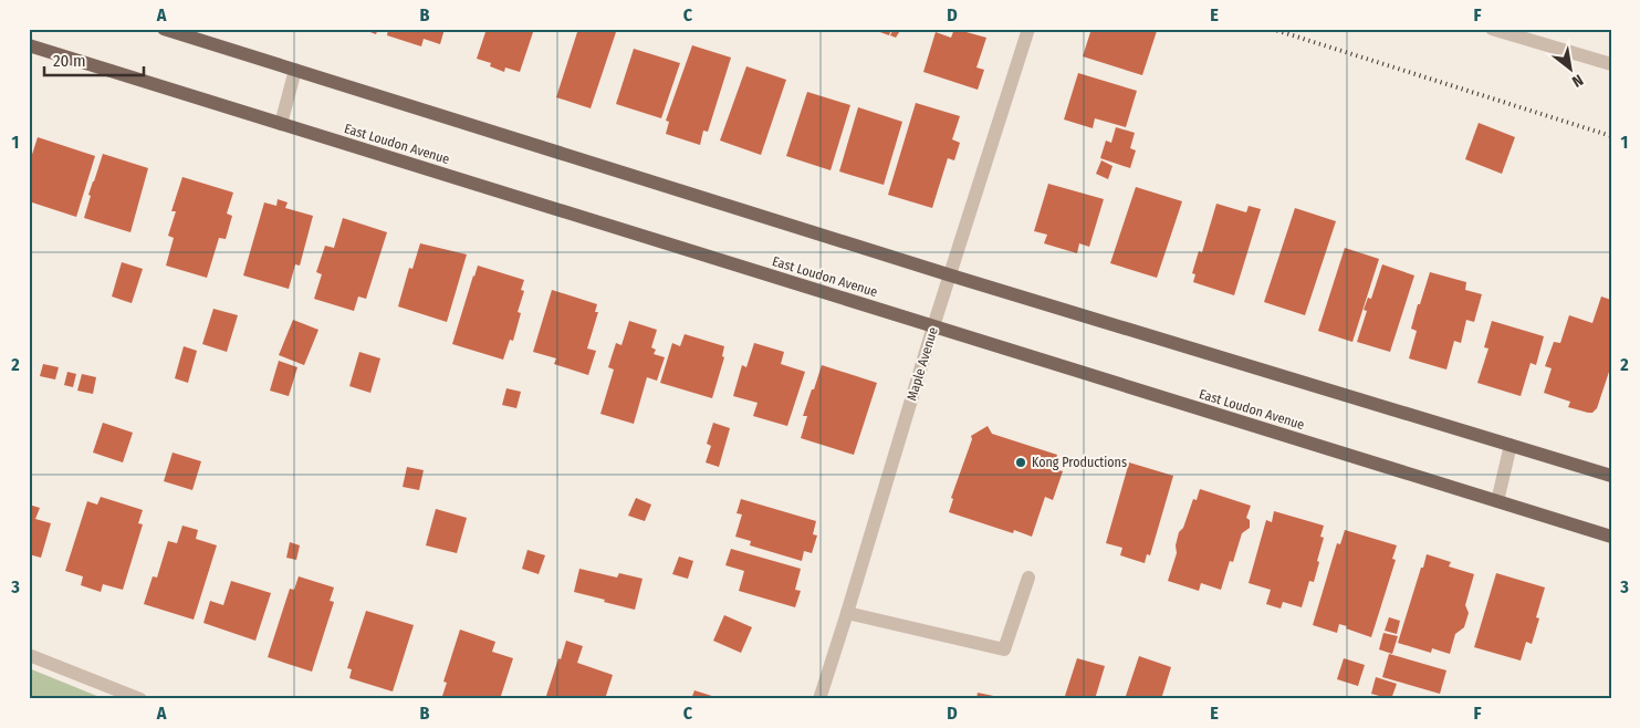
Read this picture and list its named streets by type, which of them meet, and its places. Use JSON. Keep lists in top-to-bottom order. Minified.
{"streets":{"main road":["East Loudon Avenue"],"street":["Maple Avenue"]},"crossings":[["East Loudon Avenue","Maple Avenue"]],"places":["Kong Productions"],"scale_bar":"20 m","north":"bottom right","grid":{"columns":["A","B","C","D","E","F"],"rows":["1","2","3"]}}
